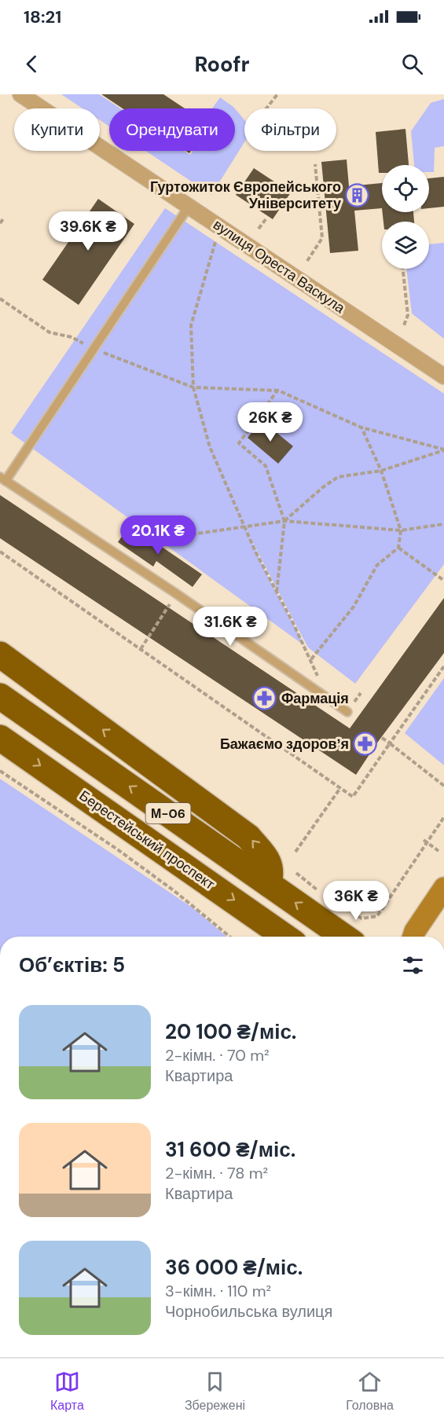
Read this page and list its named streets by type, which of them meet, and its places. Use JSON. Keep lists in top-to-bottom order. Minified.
{"streets":{"highway":["М-06","Берестейський проспект"],"street":["вулиця Ореста Васкула"]},"places":{"building":["Гуртожиток Європейського Університету"],"pharmacy":["Фармація","Бажаємо здоровʼя"]},"page":{"status":"18:21","header":"Roofr","chip":["Купити","Орендувати","Фільтри"],"price":["39.6K ₴","26K ₴","20.1K ₴","31.6K ₴","36K ₴"],"heading":"Об’єктів: 5","list":[{"name":"20 100 ₴/міс.","note":"2-кімн. · 70 m² · Квартира"},{"name":"31 600 ₴/міс.","note":"2-кімн. · 78 m² · Квартира"},{"name":"36 000 ₴/міс.","note":"3-кімн. · 110 m² · Чорнобильська вулиця"}],"tabs":["Карта","Збережені","Головна"]}}
